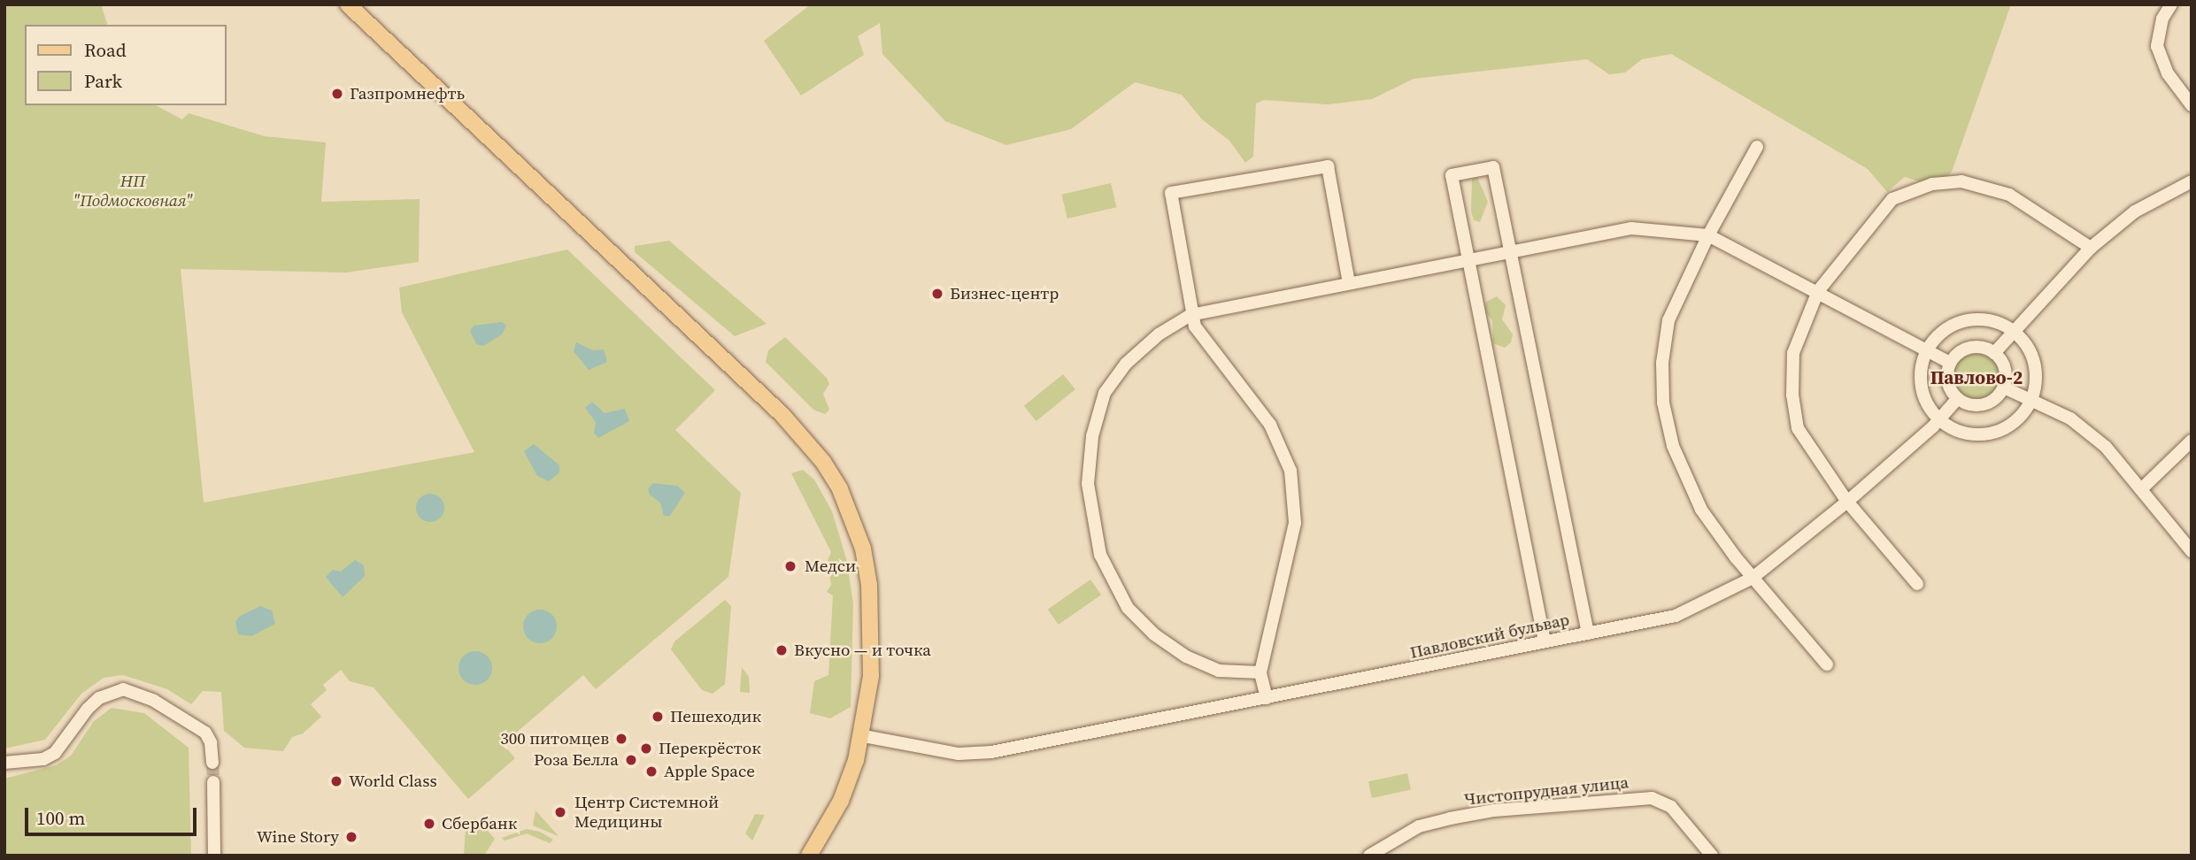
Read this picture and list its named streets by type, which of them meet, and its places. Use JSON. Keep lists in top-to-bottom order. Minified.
{"streets":{"street":["Павловский бульвар","Чистопрудная улица"]},"districts":["Павлово-2"],"parks":["НП \"Подмосковная\""],"places":["Газпромнефть","Бизнес-центр","Медси","Вкусно — и точка","Пешеходик","300 питомцев","Перекрёсток","Роза Белла","Apple Space","World Class","Центр Системной Медицины","Сбербанк","Wine Story"],"legend":["Road","Park"],"scale_bar":"100 m"}
